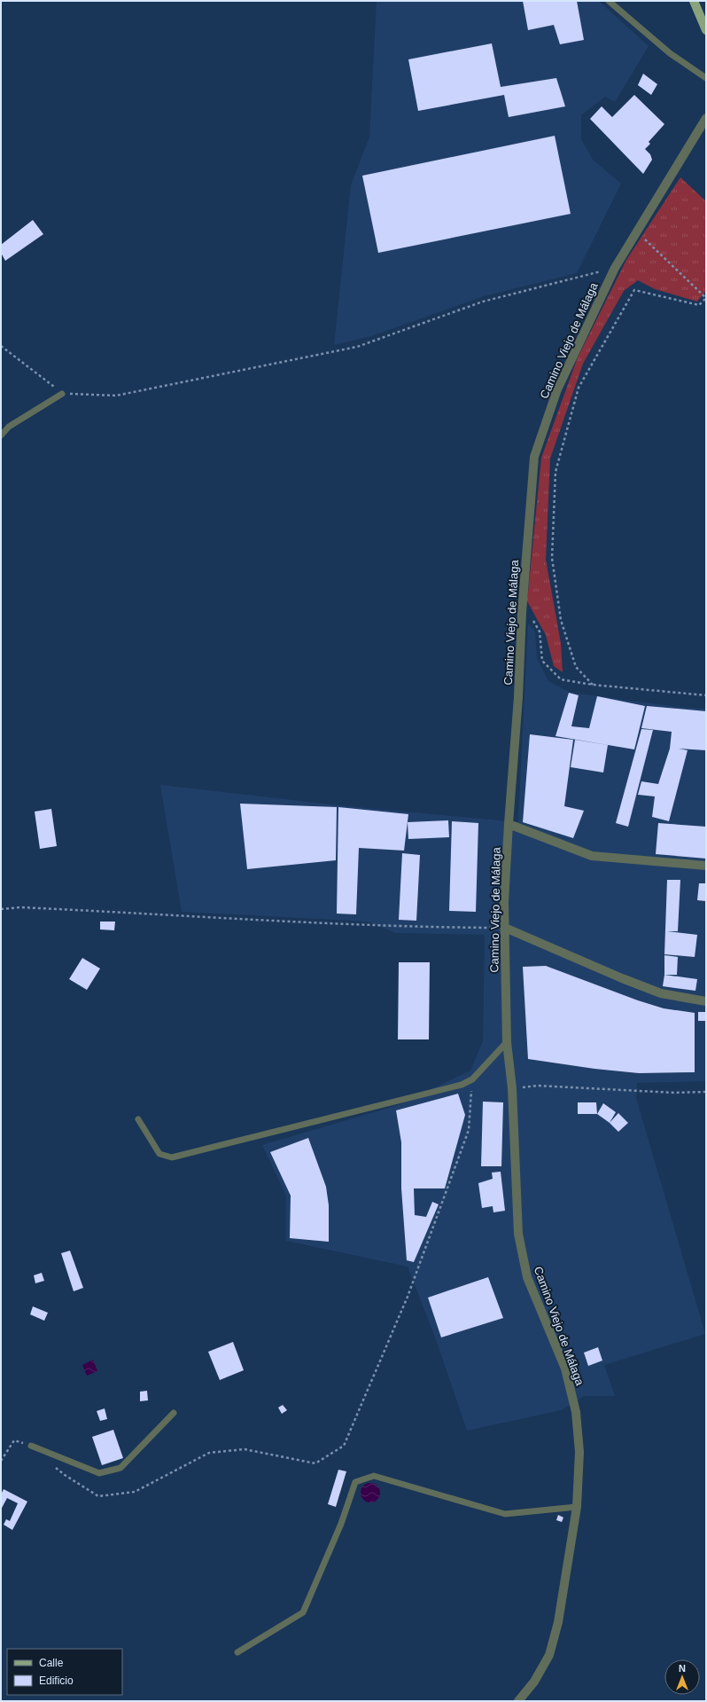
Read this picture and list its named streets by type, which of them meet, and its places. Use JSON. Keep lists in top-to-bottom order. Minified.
{"streets":{"street":["Camino Viejo de Málaga"]},"legend":["Calle","Edificio"],"north":"top"}
